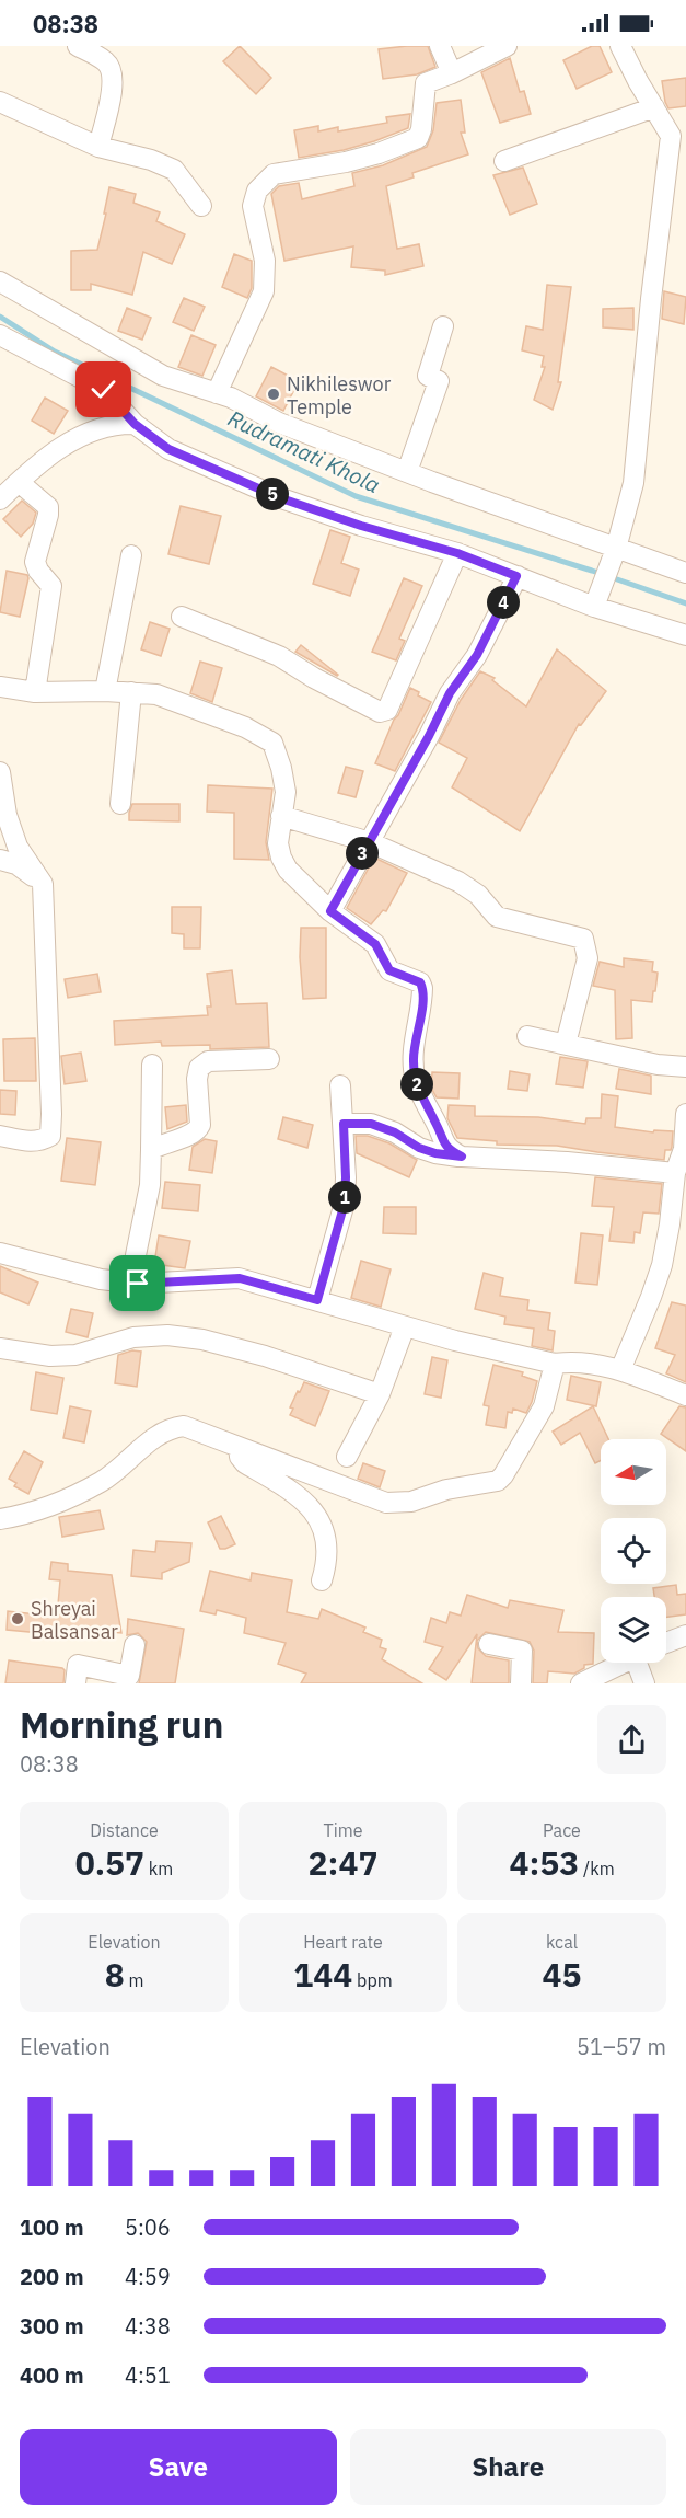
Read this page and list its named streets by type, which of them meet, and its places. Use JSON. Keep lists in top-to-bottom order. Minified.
{"water":["Rudramati Khola"],"places":["Nikhileswor Temple","Shreyai Balsansar"],"north":"left","page":{"status":"08:38","pins":["5","4","3","2","1"],"heading":["Morning run","08:38"],"stats":[["Distance","0.57 km"],["Time","2:47"],["Pace","4:53 /km"],["Elevation","8 m"],["Heart rate","144 bpm"],["kcal","45"]],"chart":["Elevation","51–57 m"],"list":[{"name":"100 m","note":"5:06"},{"name":"200 m","note":"4:59"},{"name":"300 m","note":"4:38"},{"name":"400 m","note":"4:51"}],"buttons":["Save","Share"]}}
